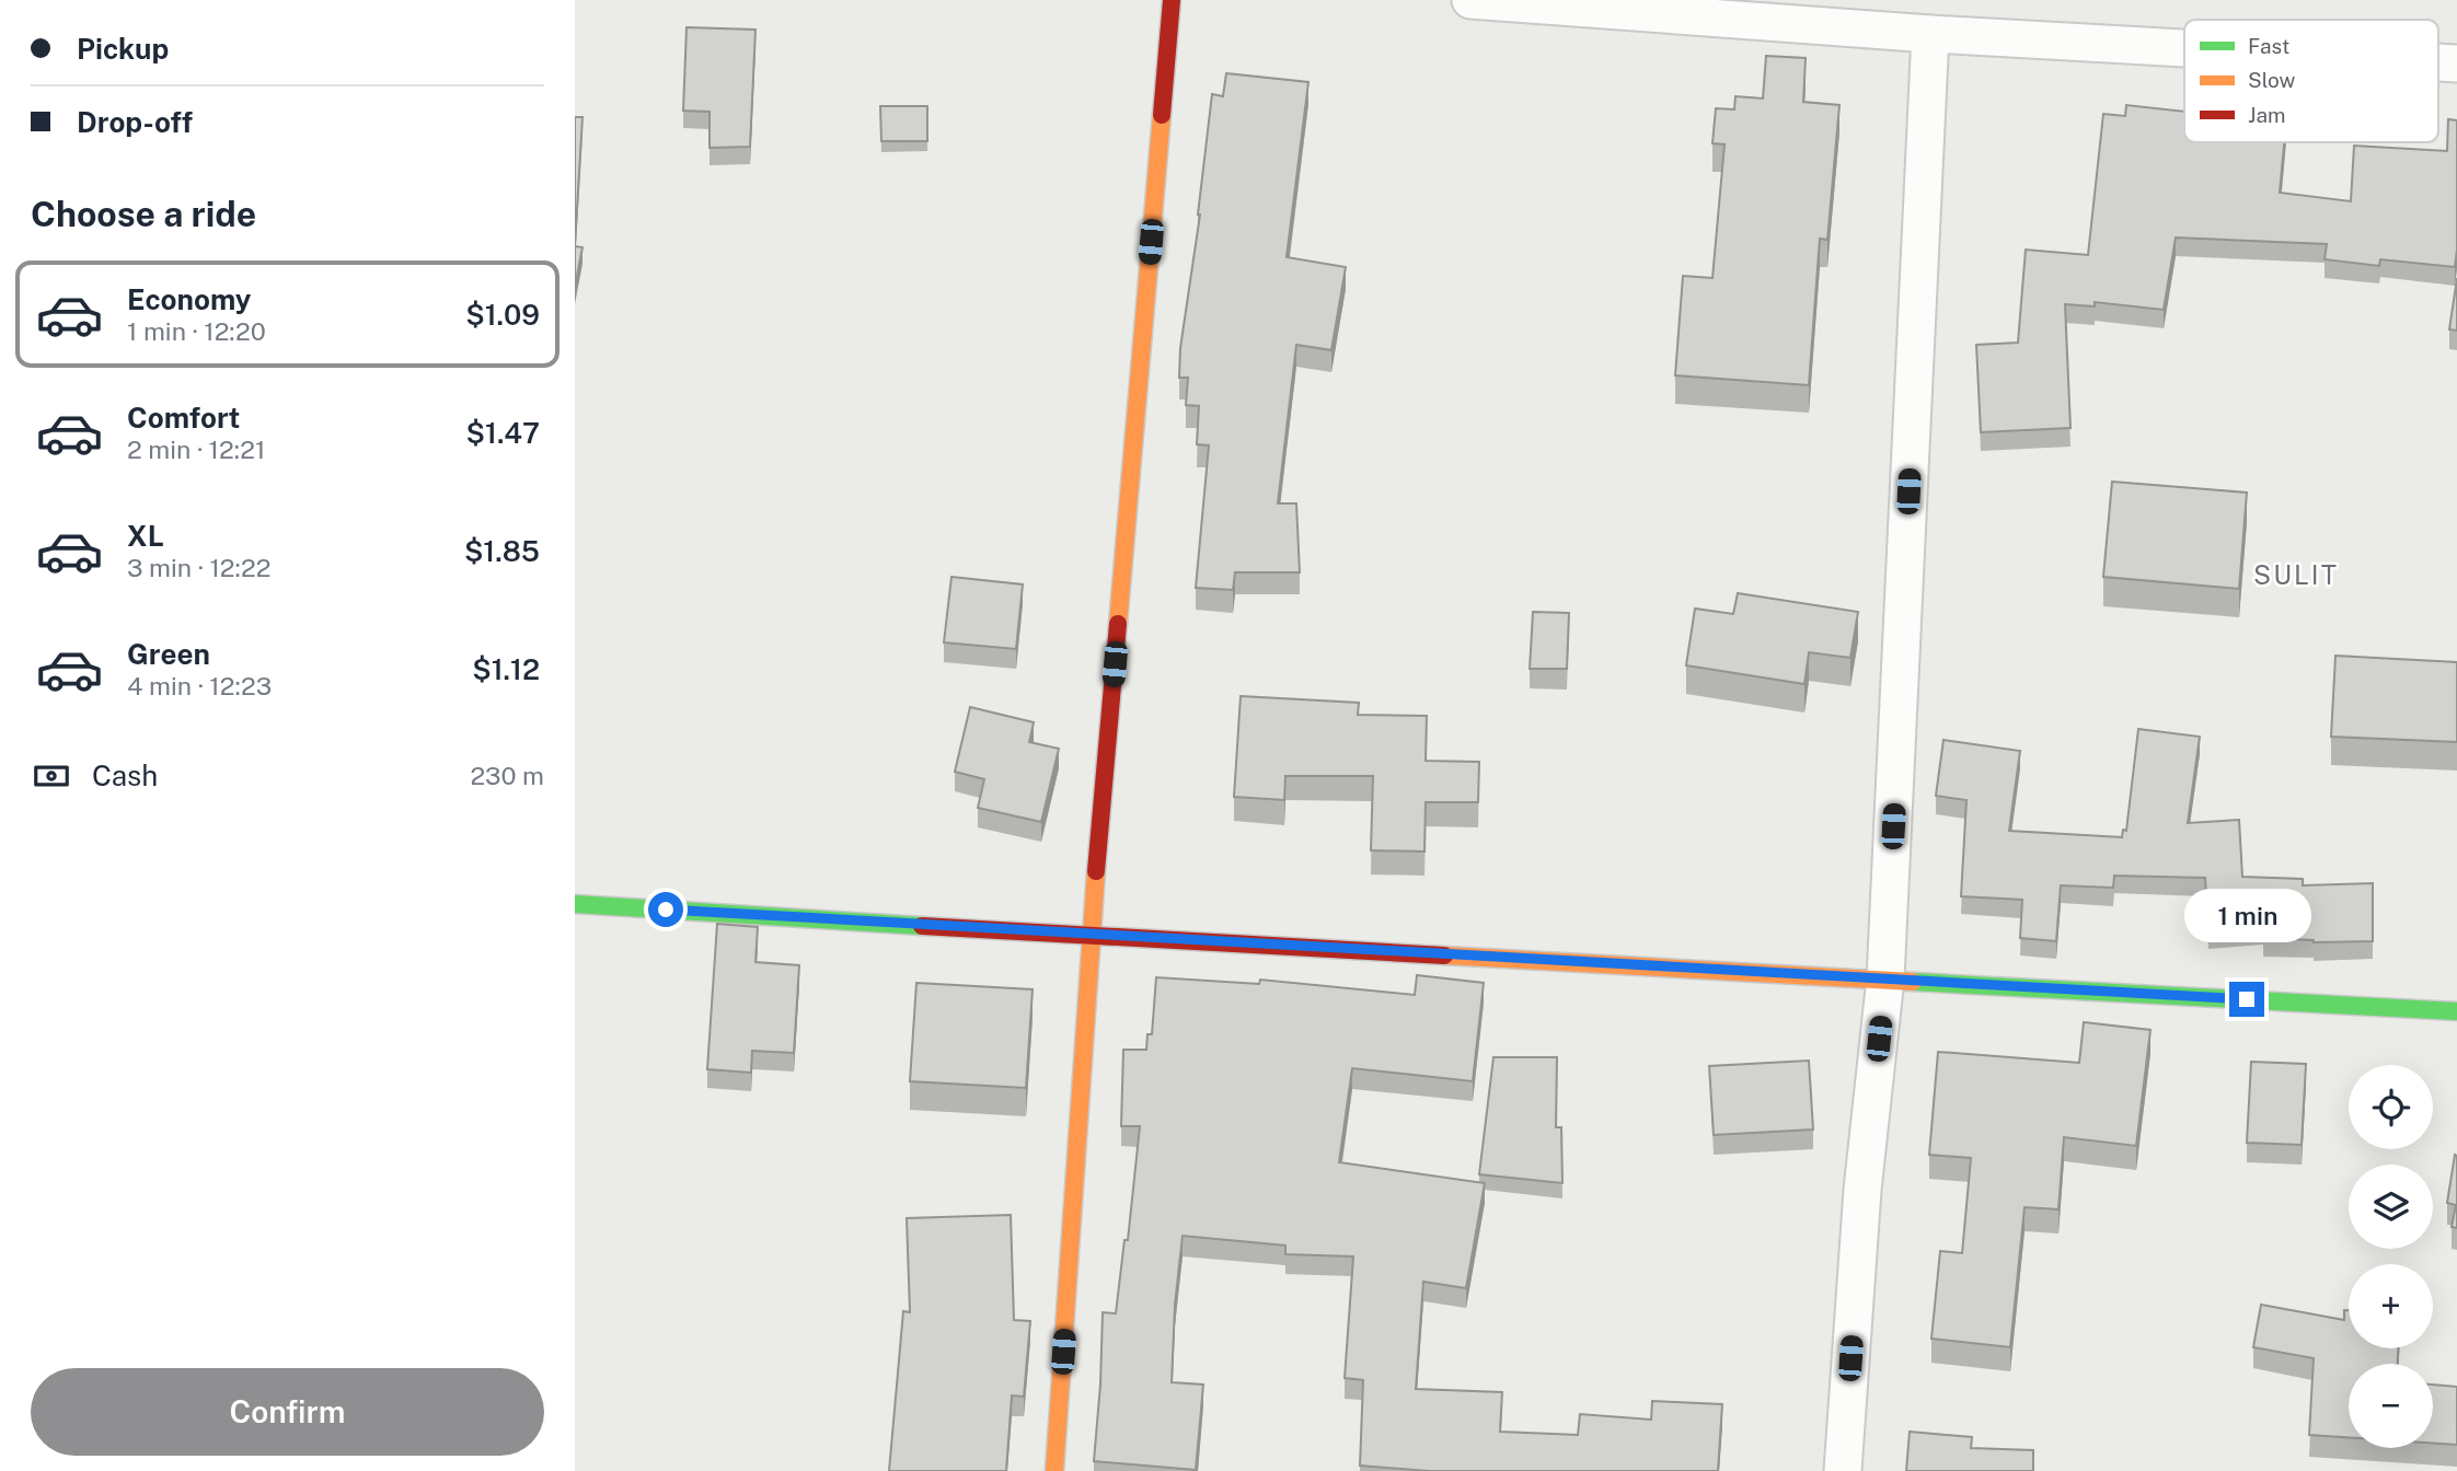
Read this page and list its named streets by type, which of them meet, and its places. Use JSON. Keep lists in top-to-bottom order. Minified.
{"districts":["SULIT"],"legend":["Fast","Slow","Jam"],"page":{"banner":["Pickup","Drop-off"],"heading":"Choose a ride","list":[{"name":"Economy","note":"1 min · 12:20","value":"$1.09"},{"name":"Comfort","note":"2 min · 12:21","value":"$1.47"},{"name":"XL","note":"3 min · 12:22","value":"$1.85"},{"name":"Green","note":"4 min · 12:23","value":"$1.12"}],"pay":["Cash","230 m"],"bubble":"1 min","map_buttons":["+","−"],"buttons":"Confirm"}}
